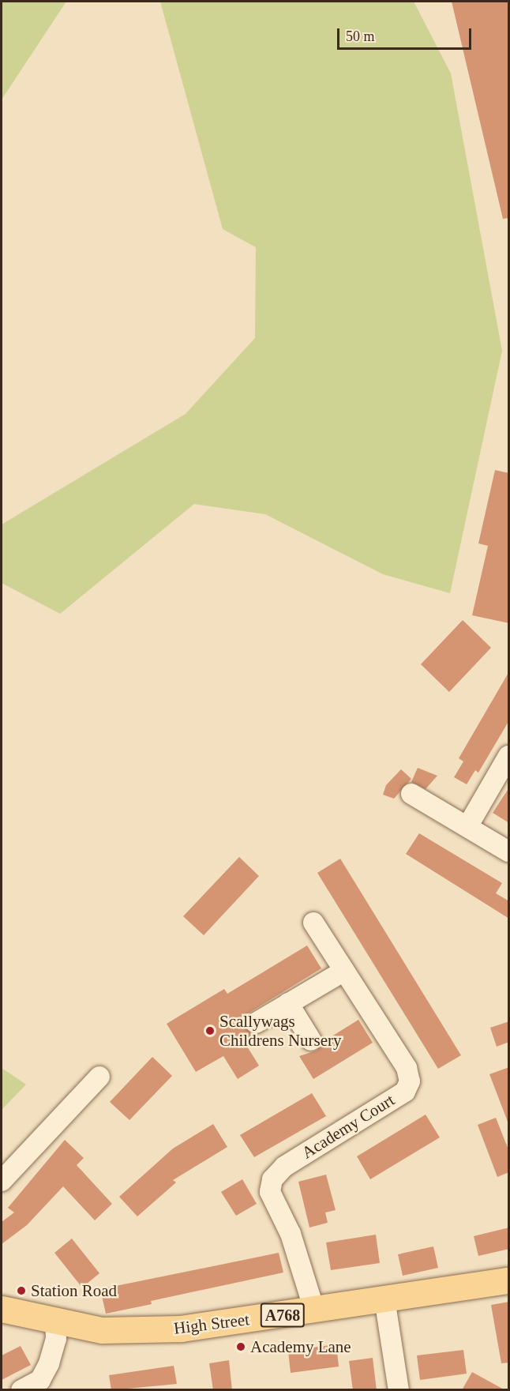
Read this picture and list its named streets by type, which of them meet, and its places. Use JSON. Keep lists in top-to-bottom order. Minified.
{"streets":{"main road":["A768","High Street"],"street":["Academy Court"]},"crossings":[["Academy Court","High Street"]],"places":["Scallywags Childrens Nursery","Station Road","Academy Lane"],"scale_bar":"50 m"}
